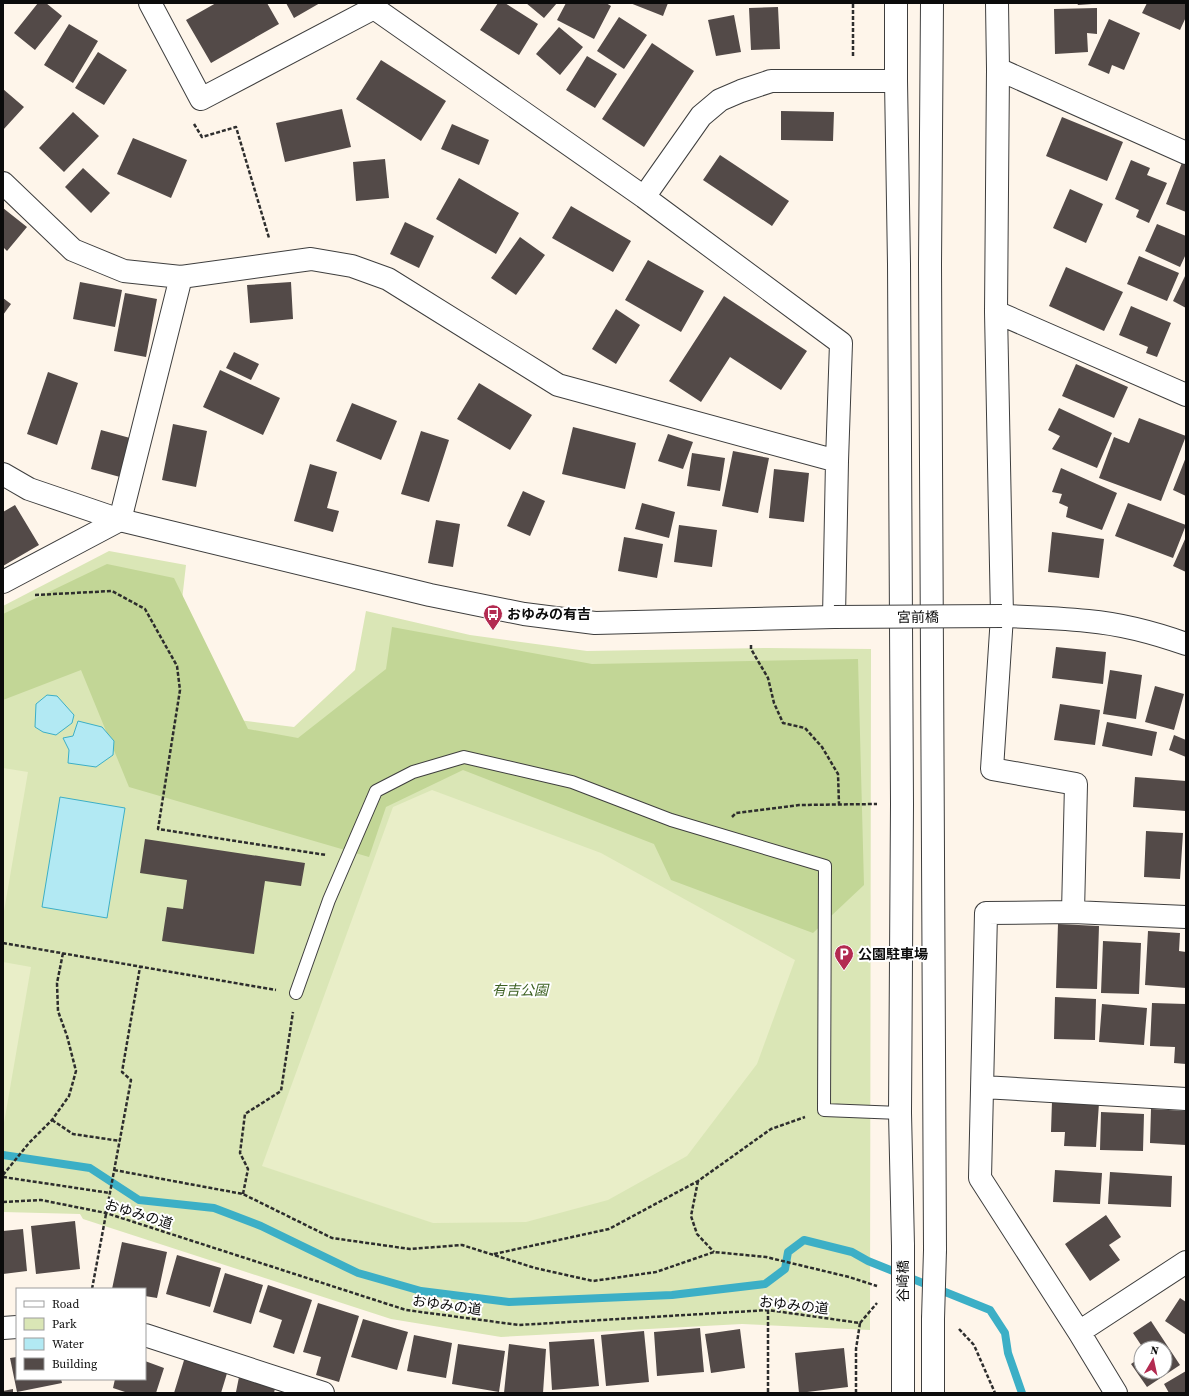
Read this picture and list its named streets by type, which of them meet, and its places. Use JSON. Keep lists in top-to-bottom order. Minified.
{"streets":{"street":["宮前橋","谷崎橋"],"path":["おゆみの道"]},"parks":["有吉公園"],"places":{"bus stop":["おゆみの有吉"],"parking":["公園駐車場"]},"legend":["Road","Park","Water","Building"],"north":"top"}
